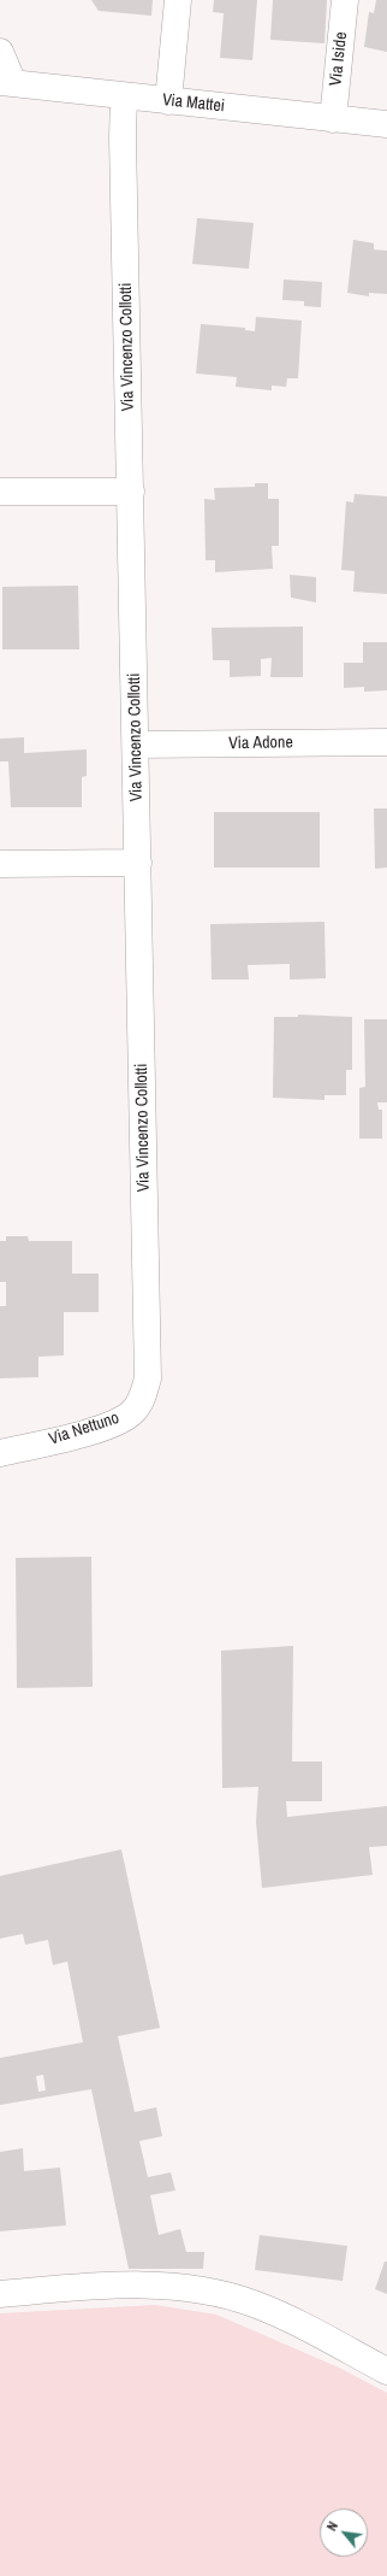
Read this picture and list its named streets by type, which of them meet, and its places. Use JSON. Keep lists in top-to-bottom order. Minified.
{"streets":{"street":["Via Iside","Via Mattei","Via Vincenzo Collotti","Via Adone","Via Nettuno"]},"crossings":[["Via Iside","Via Mattei"],["Via Mattei","Via Vincenzo Collotti"],["Via Vincenzo Collotti","Via Adone"],["Via Vincenzo Collotti","Via Nettuno"]],"north":"top left"}
